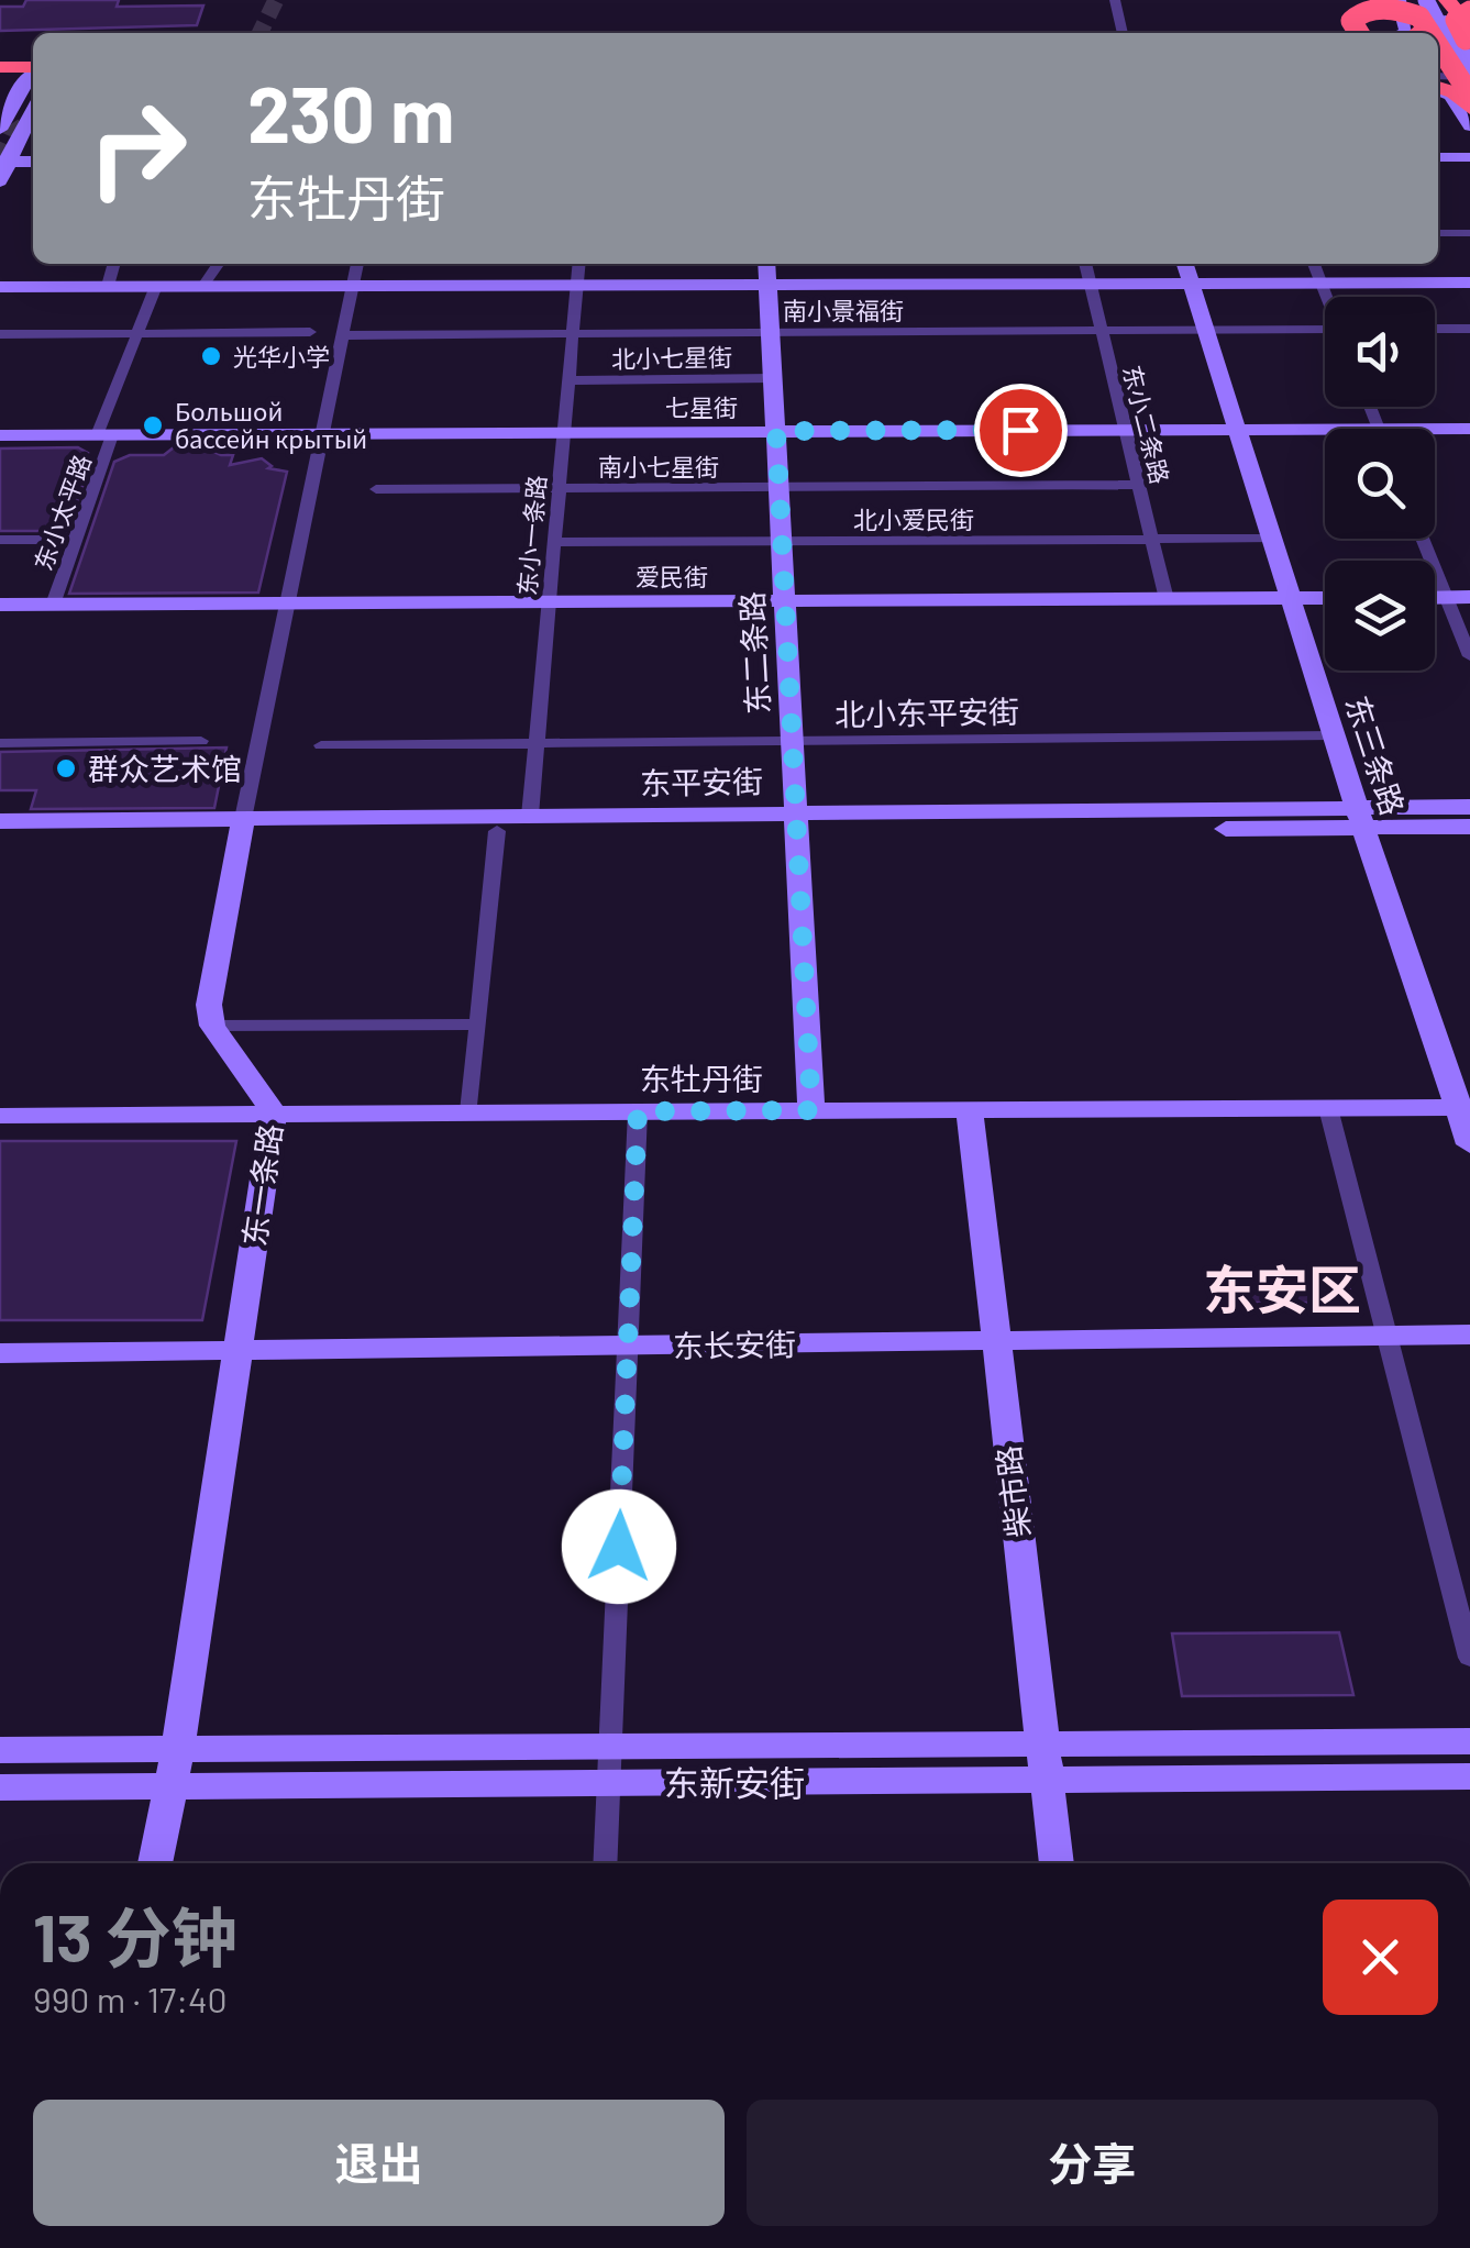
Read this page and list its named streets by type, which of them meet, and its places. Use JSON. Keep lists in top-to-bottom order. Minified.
{"streets":{"street":["南小景福街","北小七星街","七星街","东小二条路","南小七星街","东小太平路","北小爱民街","东小一条路","爱民街","东二条路","北小东平安街","东三条路","东平安街","东牡丹街","东一条路","东长安街","柴市路","东新安街"]},"crossings":[["南小景福街","东小二条路"],["南小景福街","东小一条路"],["南小景福街","东二条路"],["南小景福街","东三条路"],["北小七星街","东小一条路"],["北小七星街","东二条路"],["七星街","东小二条路"],["七星街","东小太平路"],["七星街","东小一条路"],["七星街","东二条路"],["七星街","东三条路"],["东小二条路","南小七星街"],["东小二条路","北小爱民街"],["东小二条路","爱民街"],["南小七星街","东小一条路"],["南小七星街","东二条路"],["东小太平路","爱民街"],["北小爱民街","东小一条路"],["北小爱民街","东二条路"],["北小爱民街","东三条路"],["东小一条路","爱民街"],["东小一条路","北小东平安街"],["东小一条路","东平安街"],["爱民街","东二条路"],["爱民街","东三条路"],["东二条路","北小东平安街"],["东二条路","东平安街"],["东二条路","东牡丹街"],["北小东平安街","东三条路"],["东三条路","东平安街"],["东三条路","东牡丹街"],["东牡丹街","东一条路"],["东牡丹街","柴市路"],["东一条路","东长安街"],["东一条路","东新安街"],["东长安街","柴市路"],["柴市路","东新安街"]],"districts":["东安区"],"places":["光华小学","Большой бассейн крытый","群众艺术馆"],"page":{"turn":["230 m","东牡丹街"],"heading":["13 分钟","990 m · 17:40"],"buttons":["退出","分享"]}}
